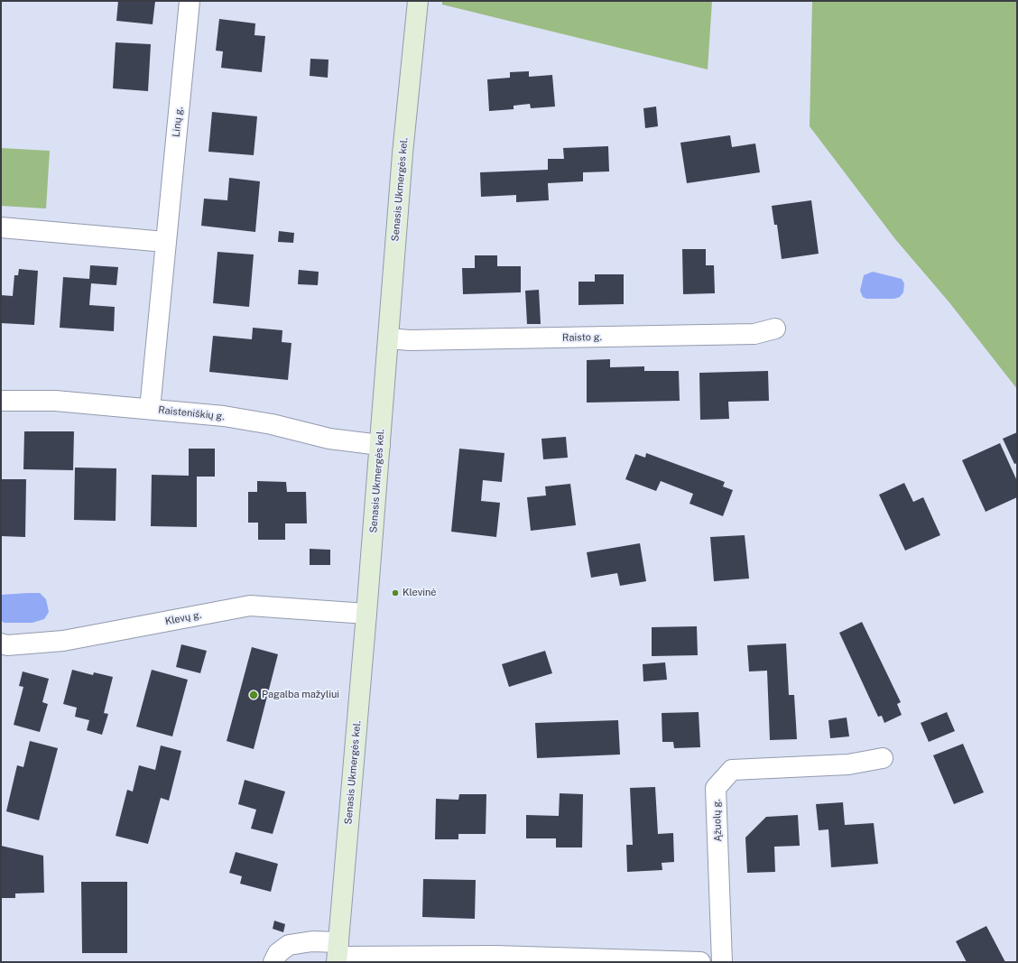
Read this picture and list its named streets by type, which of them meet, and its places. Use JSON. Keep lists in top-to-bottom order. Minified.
{"streets":{"main road":["Senasis Ukmergės kel."],"street":["Linų g.","Raisto g.","Raisteniškių g.","Klevų g.","Ąžuolų g."]},"crossings":[["Linų g.","Raisteniškių g."],["Senasis Ukmergės kel.","Raisto g."],["Senasis Ukmergės kel.","Raisteniškių g."],["Senasis Ukmergės kel.","Klevų g."]],"places":["Klevinė","Pagalba mažyliui"]}
